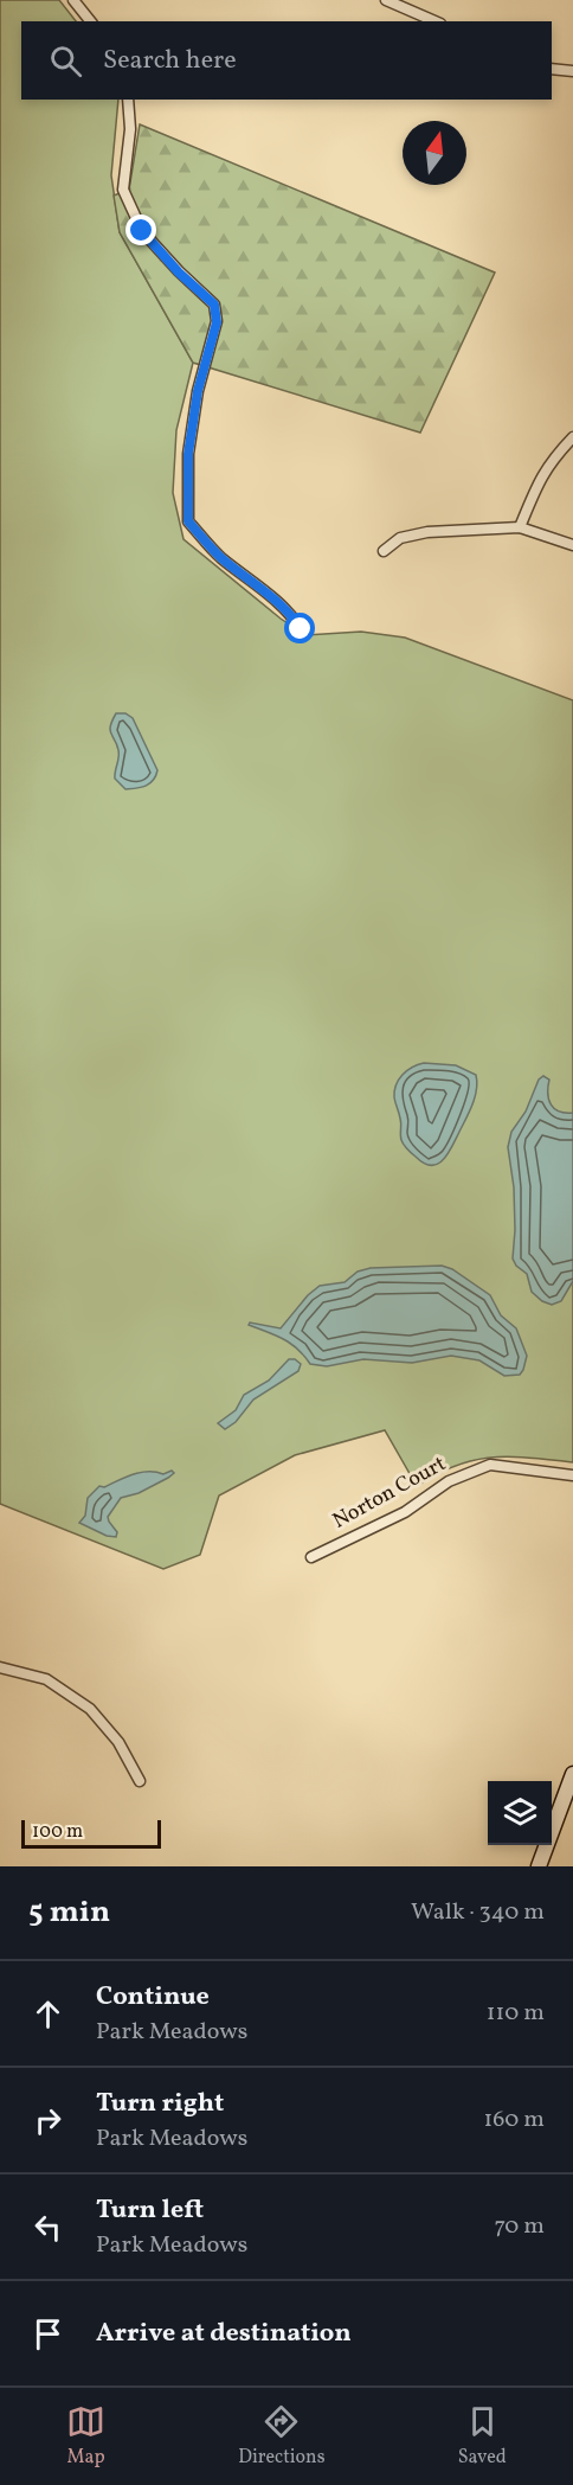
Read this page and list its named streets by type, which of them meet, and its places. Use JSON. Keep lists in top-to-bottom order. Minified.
{"streets":{"street":["Norton Court"]},"scale_bar":"100 m","north":"top","page":{"search":"Search here","scale":"100 m","heading":["5 min","Walk · 340 m"],"list":[["Continue","Park Meadows","110 m"],["Turn right","Park Meadows","160 m"],["Turn left","Park Meadows","70 m"],"Arrive at destination"],"nav":["Map","Directions","Saved"]}}
